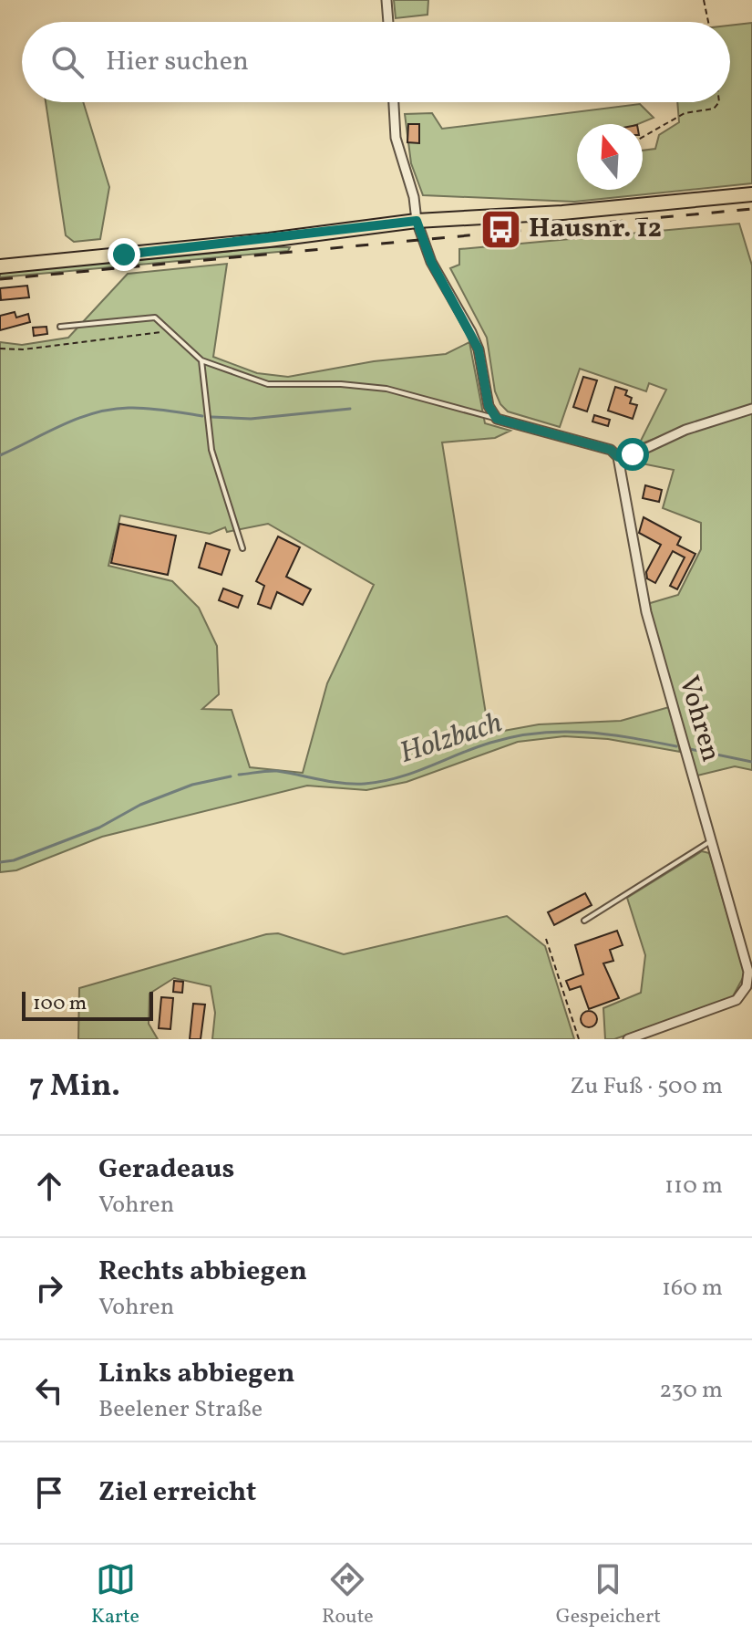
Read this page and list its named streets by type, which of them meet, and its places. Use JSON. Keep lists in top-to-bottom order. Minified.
{"streets":{"street":["Vohren"]},"water":["Holzbach"],"places":{"bus stop":["Hausnr. 12"]},"scale_bar":"100 m","north":"top","page":{"search":"Hier suchen","scale":"100 m","heading":["7 Min.","Zu Fuß · 500 m"],"list":[["Geradeaus","Vohren","110 m"],["Rechts abbiegen","Vohren","160 m"],["Links abbiegen","Beelener Straße","230 m"],"Ziel erreicht"],"nav":["Karte","Route","Gespeichert"]}}
